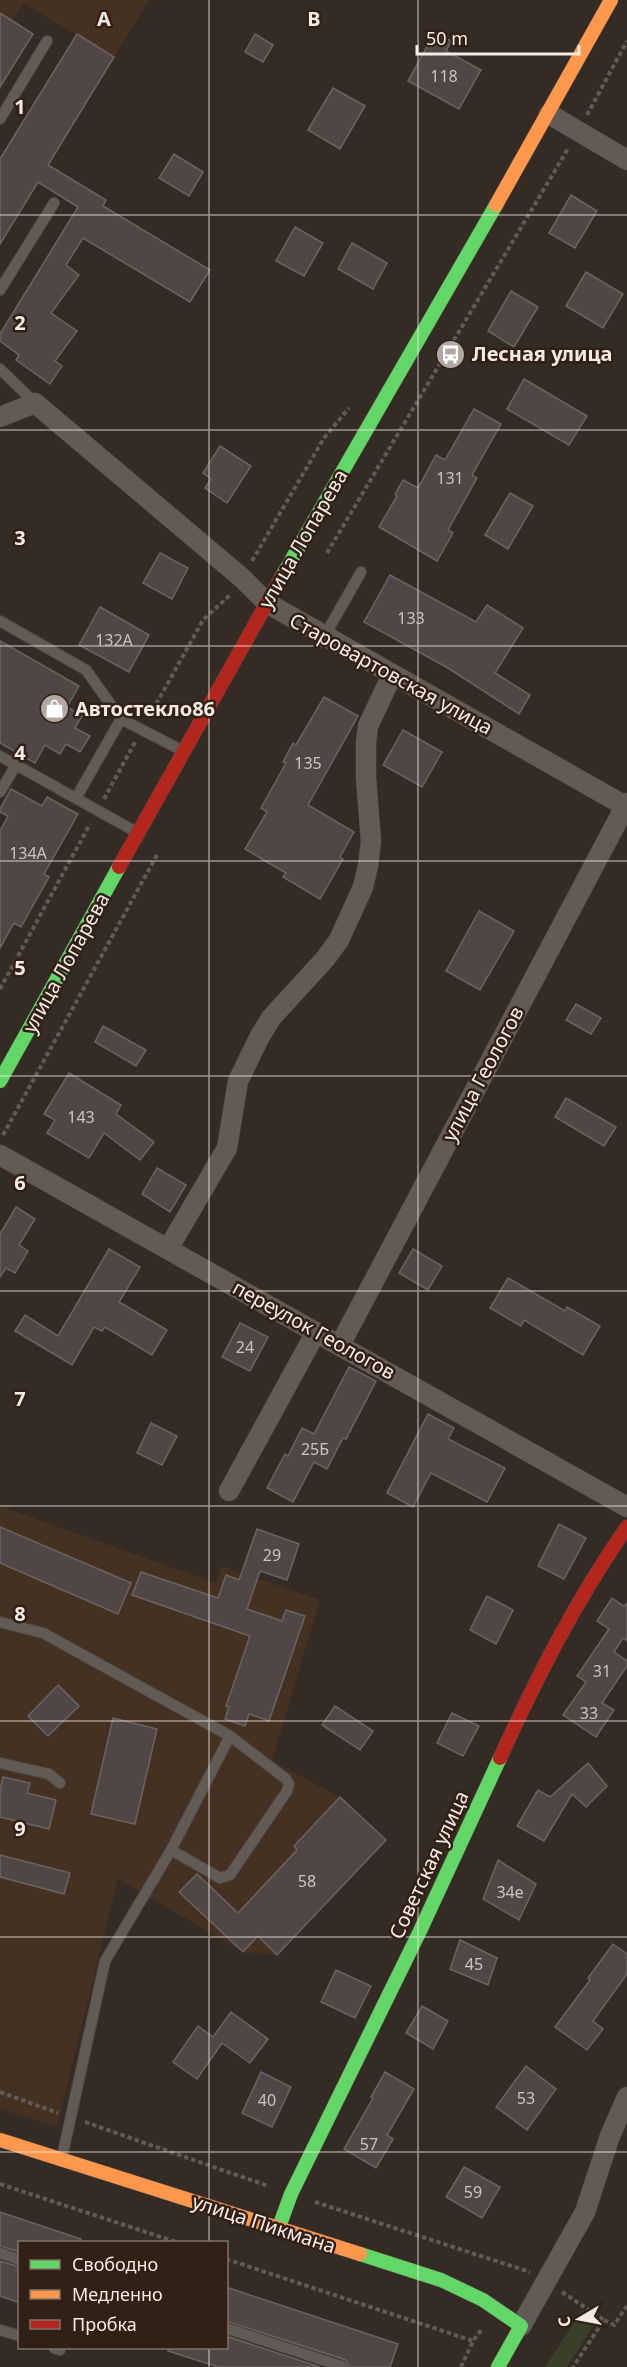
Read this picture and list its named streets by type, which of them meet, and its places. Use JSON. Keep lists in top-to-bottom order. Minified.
{"streets":{"street":["улица Лопарева","Старовартовская улица","улица Геологов","переулок Геологов","Советская улица","улица Пикмана"]},"crossings":[["улица Лопарева","Старовартовская улица"],["Старовартовская улица","улица Геологов"],["улица Геологов","переулок Геологов"],["Советская улица","улица Пикмана"]],"places":{"bus stop":["Лесная улица"],"shop":["Автостекло86"]},"house_numbers":["118","131","133","132А","135","134А","143","24","25Б","29","31","33","58","34е","45","53","40","57","59"],"legend":["Свободно","Медленно","Пробка"],"scale_bar":"50 m","north":"left","grid":{"columns":["A","B"],"rows":["1","2","3","4","5","6","7","8","9"]}}
